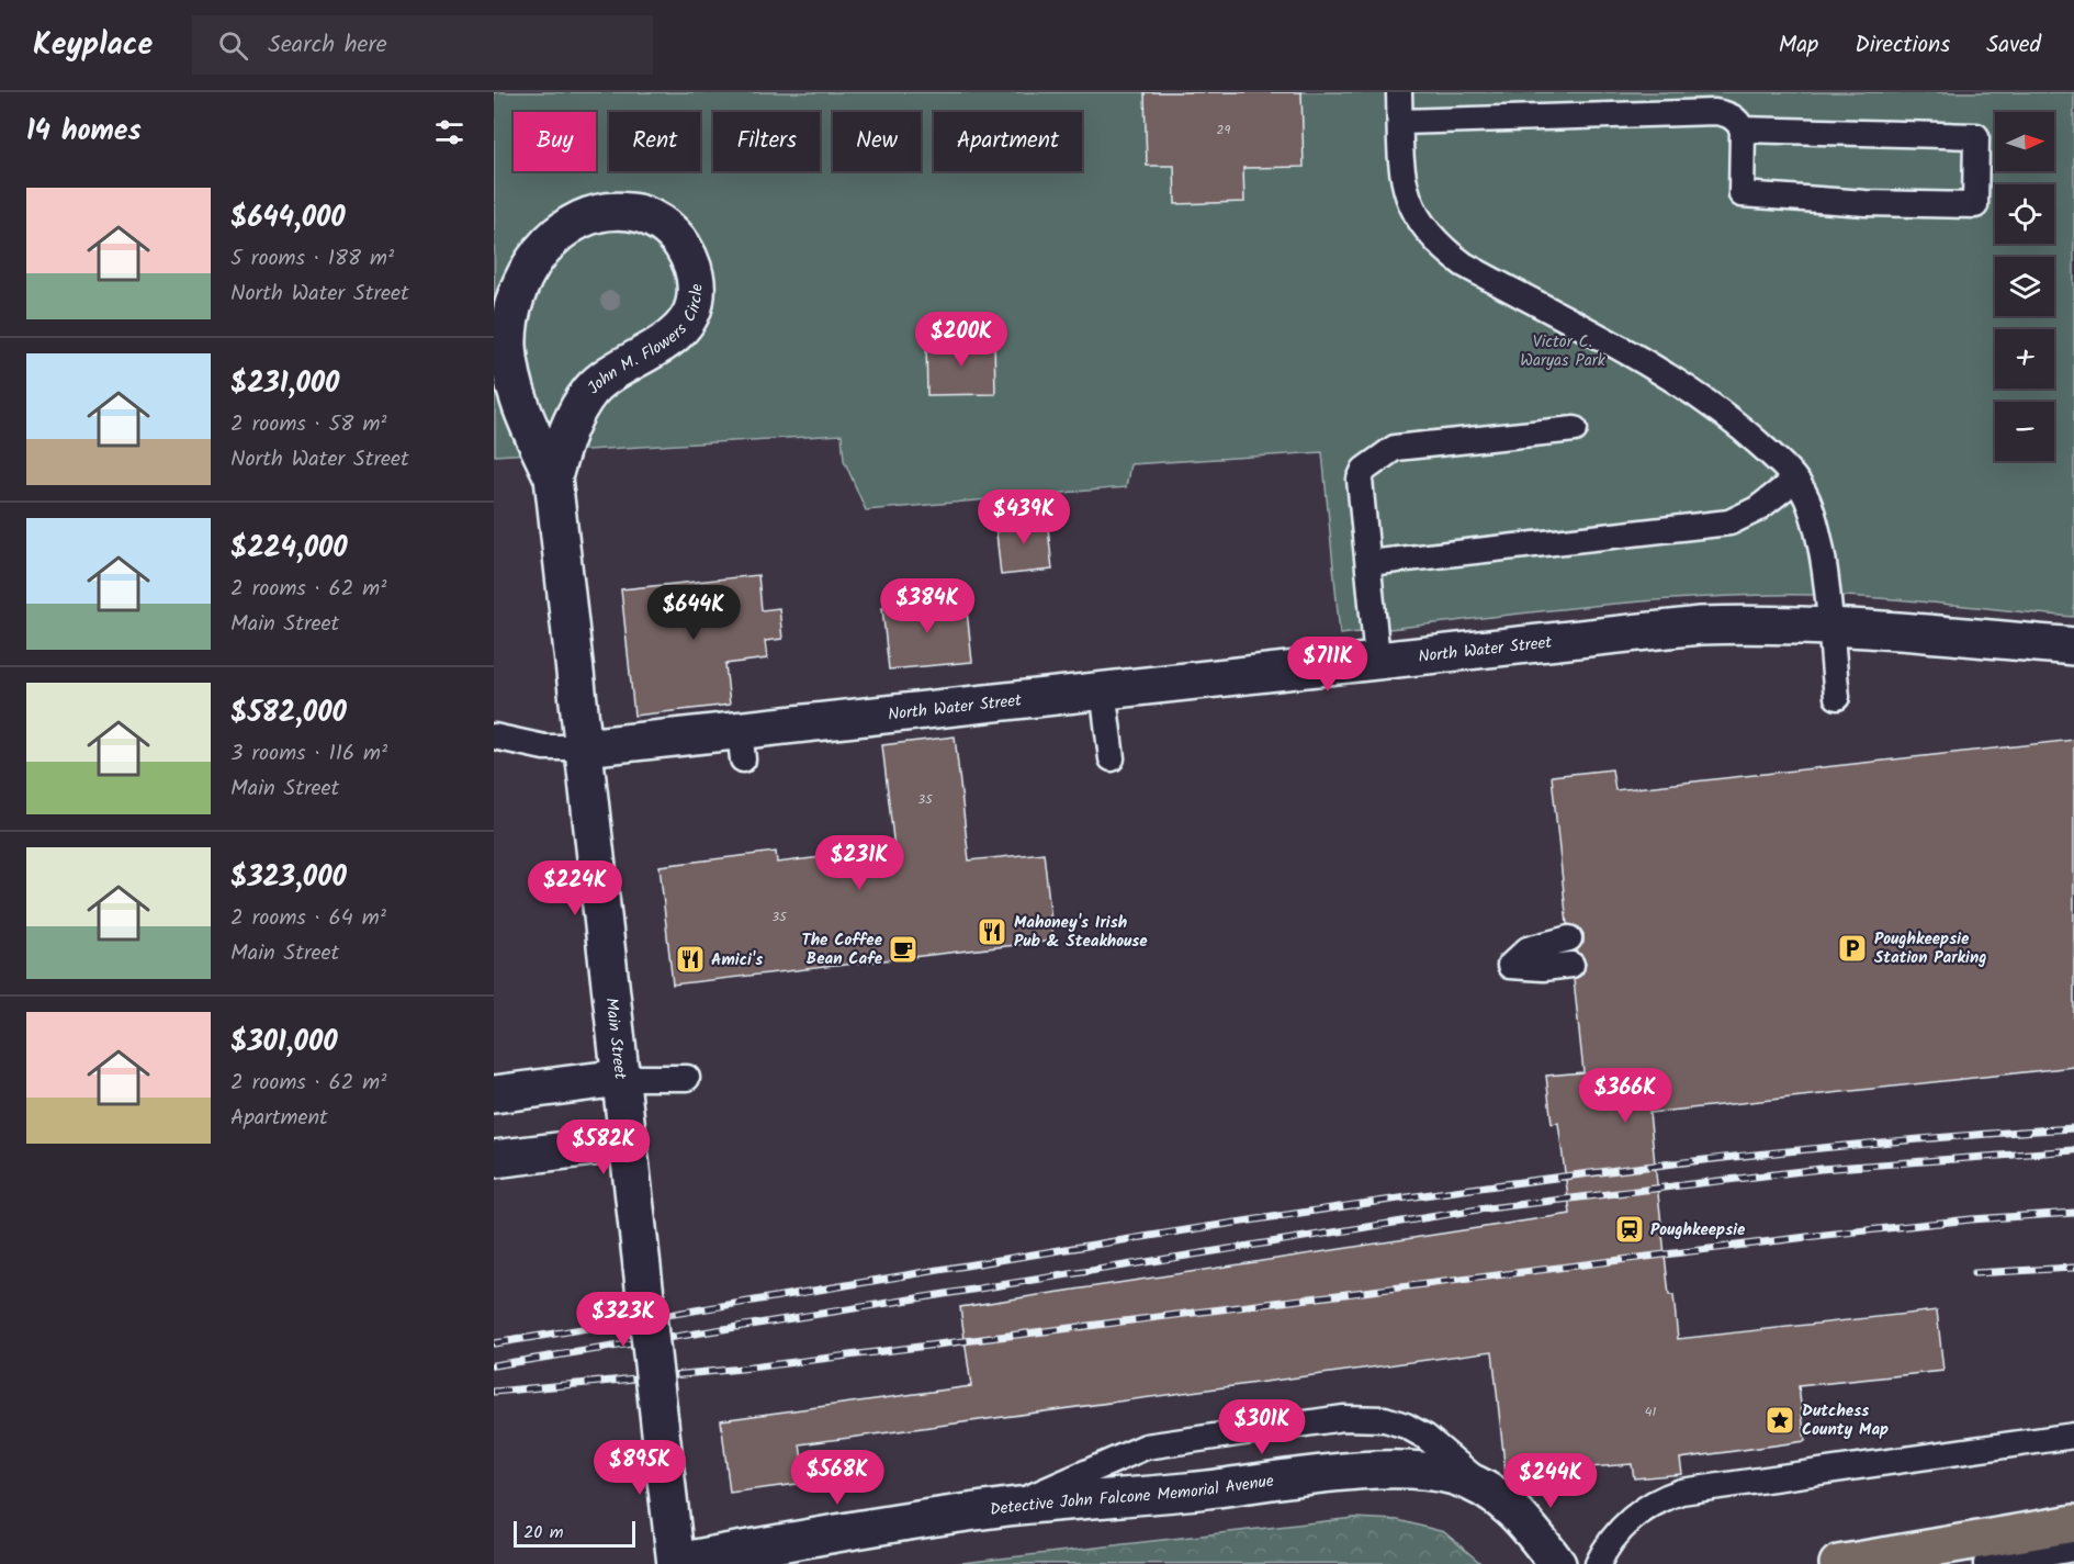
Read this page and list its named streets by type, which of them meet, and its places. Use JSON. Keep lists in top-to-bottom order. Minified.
{"streets":{"street":["John M. Flowers Circle","North Water Street","Main Street","Detective John Falcone Memorial Avenue"]},"crossings":[["John M. Flowers Circle","North Water Street"],["John M. Flowers Circle","Main Street"],["North Water Street","Main Street"],["Main Street","Detective John Falcone Memorial Avenue"]],"parks":["Victor C. Waryas Park"],"places":{"restaurant":["Mahoney's Irish Pub & Steakhouse","Amici's"],"parking":["Poughkeepsie Station Parking"],"cafe":["The Coffee Bean Cafe"],"station":["Poughkeepsie"],"place":["Dutchess County Map"]},"house_numbers":["29","35","35","41"],"scale_bar":"20 m","north":"right","page":{"header":"Keyplace","search":"Search here","nav":["Map","Directions","Saved"],"heading":"14 homes","map_buttons":["+","−"],"chip":["Buy","Rent","Filters","New","Apartment"],"list":[{"name":"$644,000","note":"5 rooms · 188 m² · North Water Street"},{"name":"$231,000","note":"2 rooms · 58 m² · North Water Street"},{"name":"$224,000","note":"2 rooms · 62 m² · Main Street"},{"name":"$582,000","note":"3 rooms · 116 m² · Main Street"},{"name":"$323,000","note":"2 rooms · 64 m² · Main Street"},{"name":"$301,000","note":"2 rooms · 62 m² · Apartment"}],"price":["$200K","$439K","$384K","$644K","$711K","$231K","$224K","$366K","$582K","$323K","$301K","$895K","$568K","$244K"],"scale":"20 m"}}
